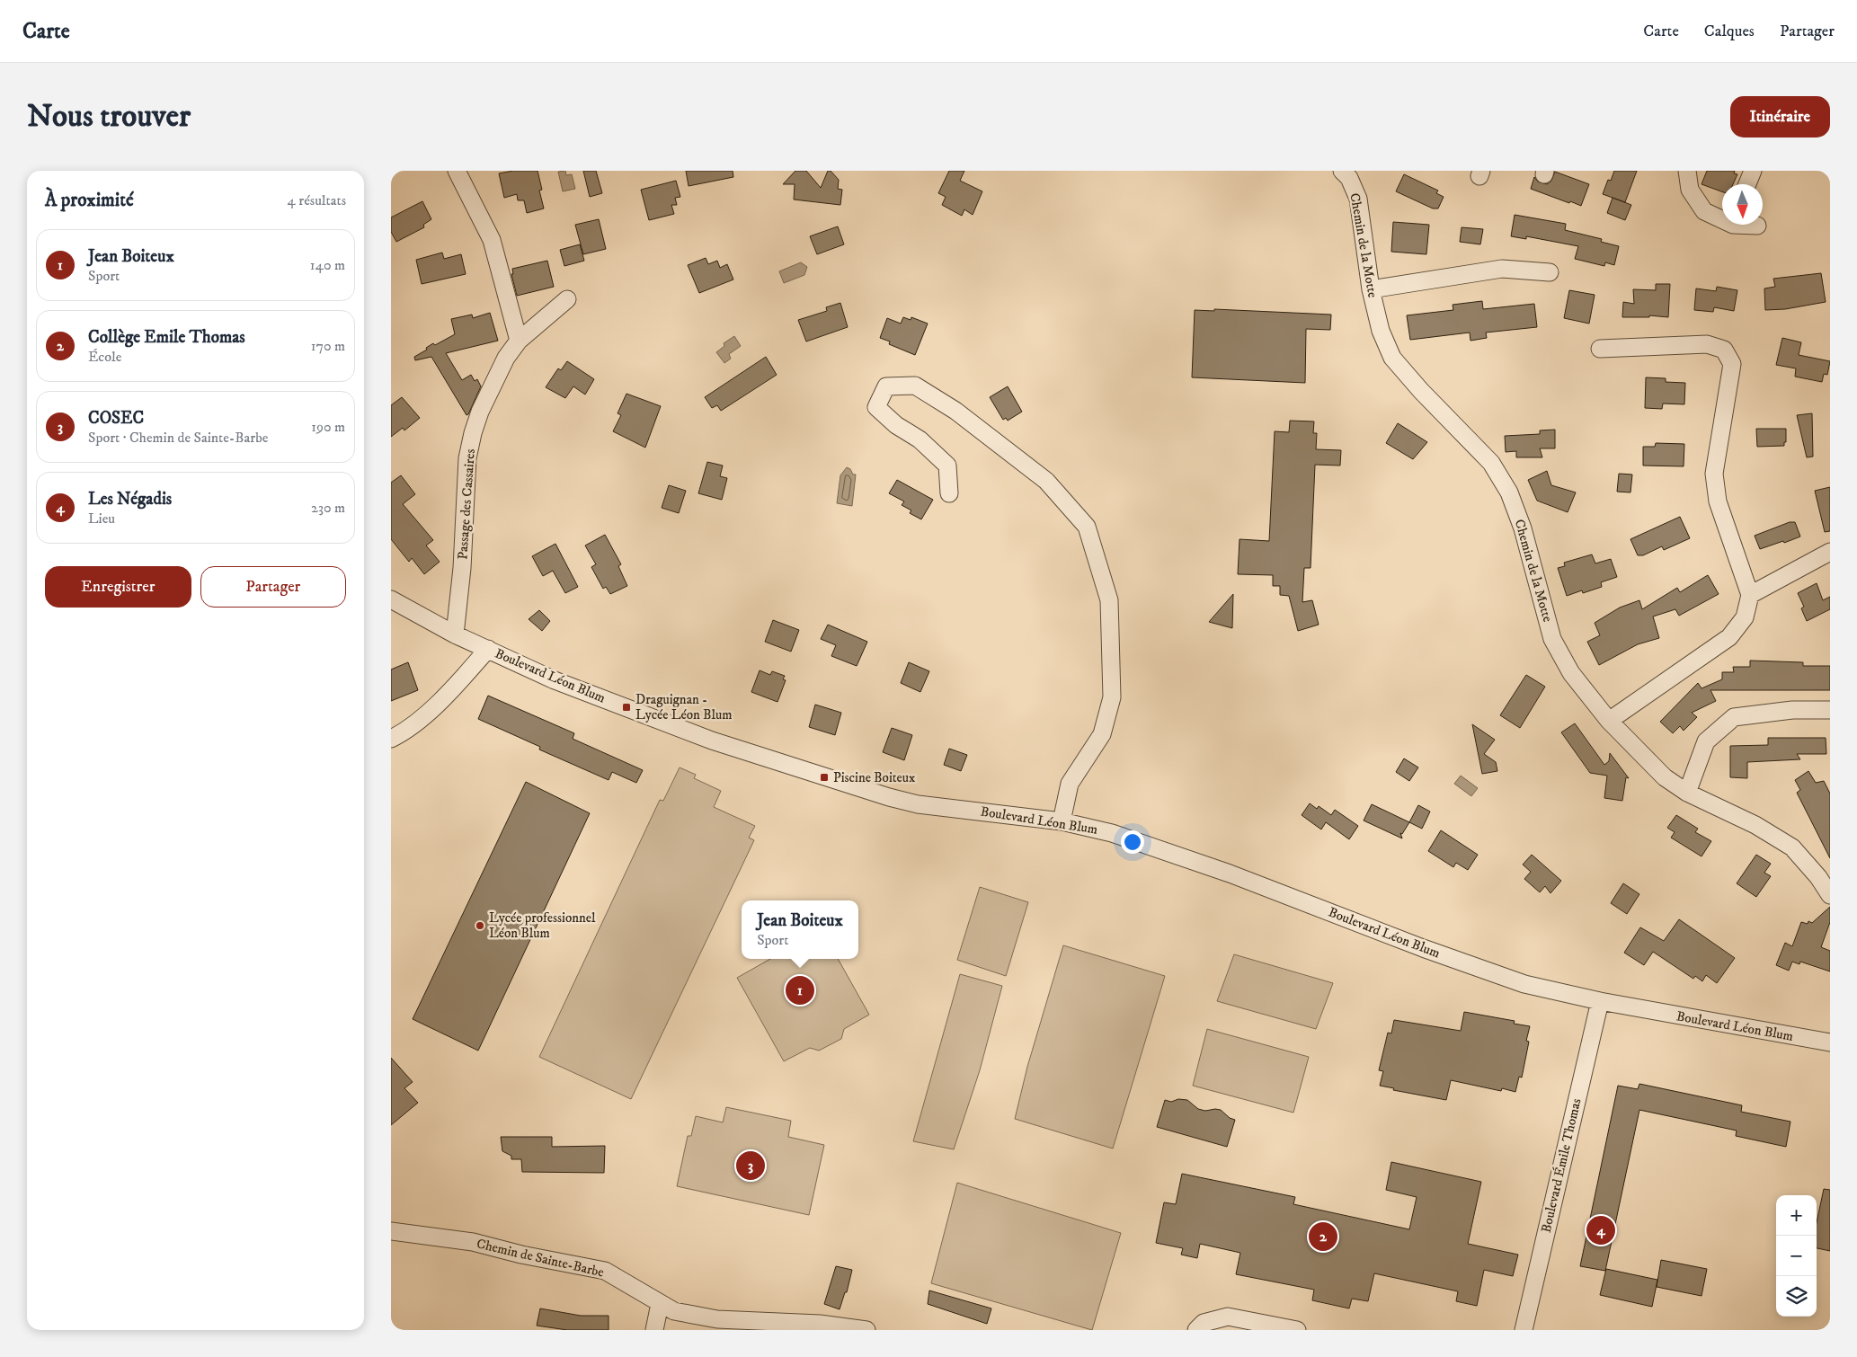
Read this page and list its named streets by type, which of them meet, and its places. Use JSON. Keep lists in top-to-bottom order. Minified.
{"streets":{"street":["Chemin de la Motte","Passage des Cassaires","Boulevard Léon Blum","Boulevard Émile Thomas","Chemin de Sainte-Barbe"]},"crossings":[["Passage des Cassaires","Boulevard Léon Blum"],["Boulevard Léon Blum","Boulevard Émile Thomas"]],"places":{"transit":["Draguignan - Lycée Léon Blum","Piscine Boiteux"],"other":["Lycée professionnel Léon Blum"]},"north":"bottom","page":{"header":"Carte","nav":["Carte","Calques","Partager"],"buttons":["Itinéraire",["Enregistrer","Partager"]],"title":"Nous trouver","heading":["À proximité","4 résultats"],"list":[{"mark":"1","name":"Jean Boiteux","note":"Sport","value":"140 m"},{"mark":"2","name":"Collège Emile Thomas","note":"École","value":"170 m"},{"mark":"3","name":"COSEC","note":"Sport · Chemin de Sainte-Barbe","value":"190 m"},{"mark":"4","name":"Les Négadis","note":"Lieu","value":"230 m"}],"popup":["Jean Boiteux","Sport"],"pins":["1","3","4","2"],"map_buttons":["+","−"]}}
